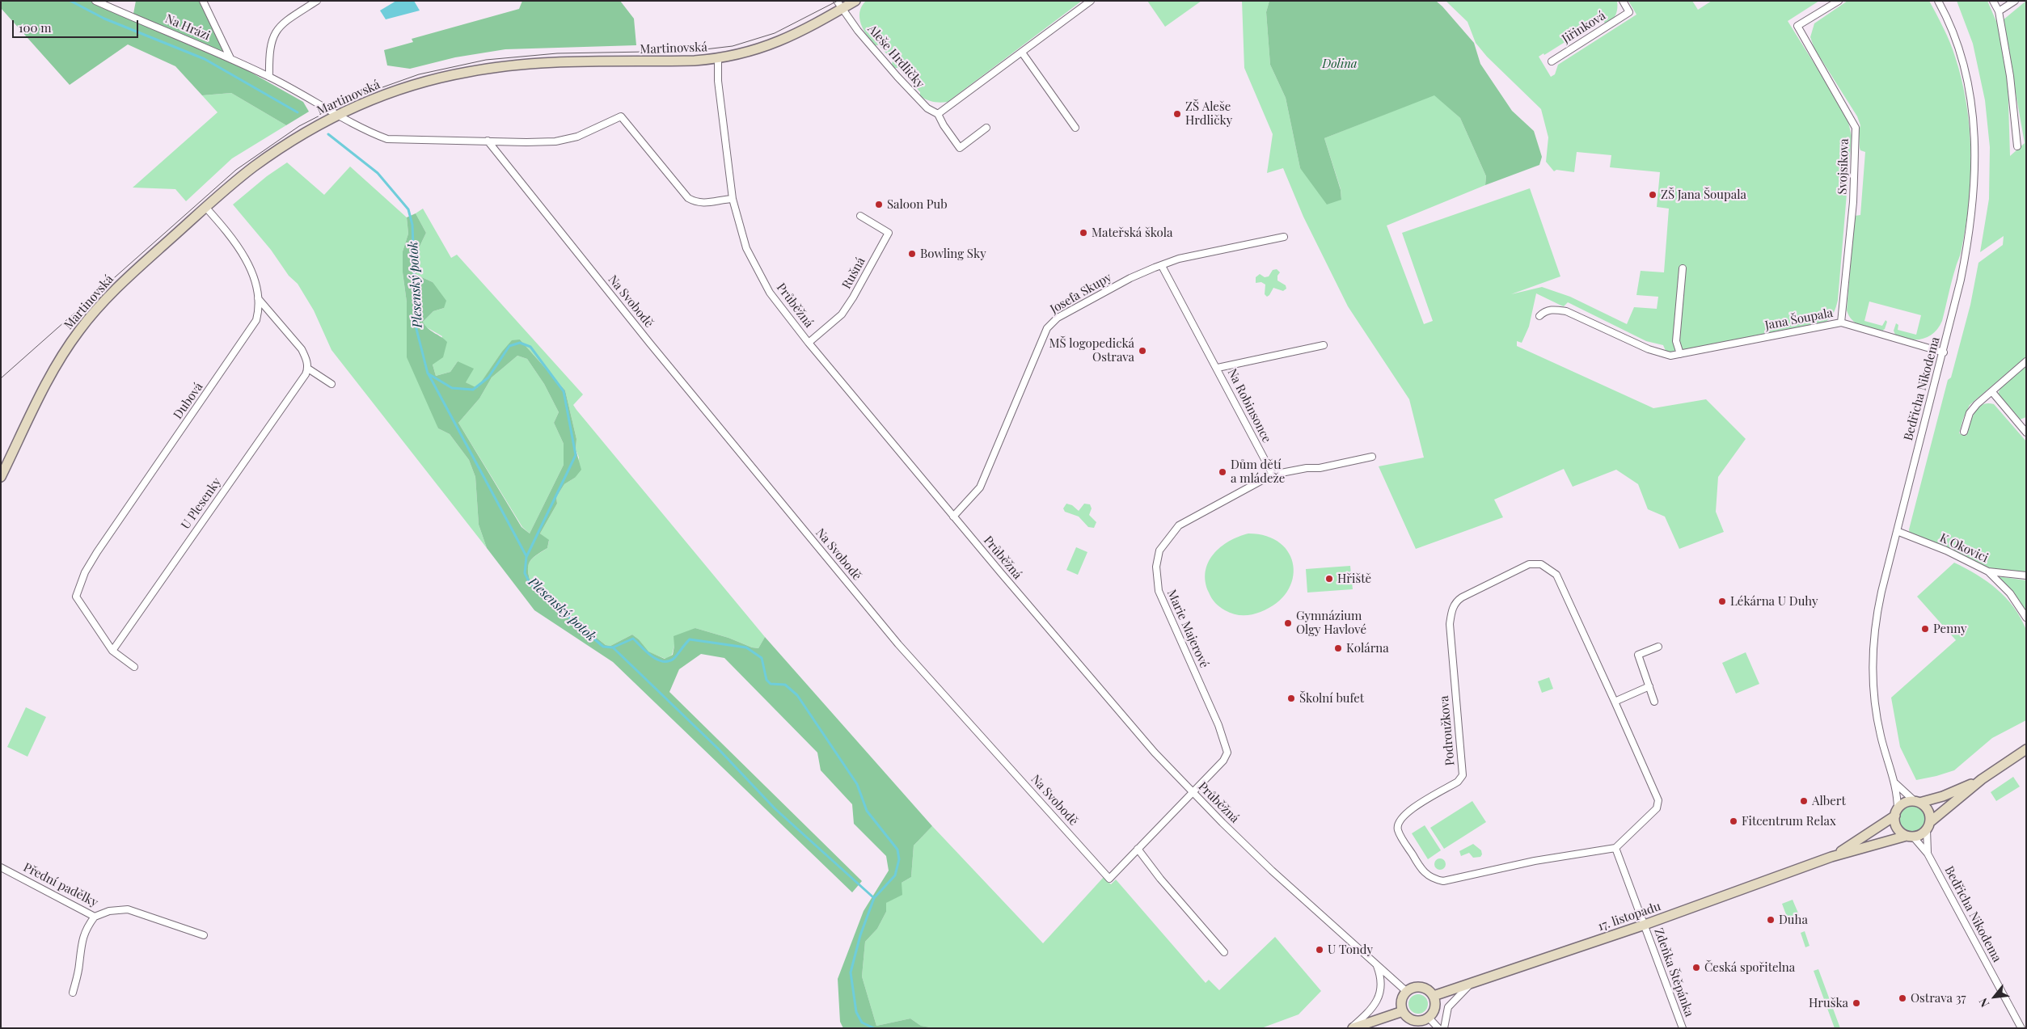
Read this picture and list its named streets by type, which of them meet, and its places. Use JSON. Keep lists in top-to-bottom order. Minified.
{"streets":{"street":["Na Hrázi","Jiřinková","Martinovská","Aleše Hrdličky","Svojsíkova","Rušná","Josefa Skupy","Na Svobodě","Průběžná","Jana Šoupala","Bedřicha Nikodema","Dubová","Na Robinsonce","U Plesenky","K Okovici","Marie Majerové","Podroužkova","Přední padělky","17. listopadu","Zdeňka Štěpánka"]},"crossings":[["Na Hrázi","Martinovská"],["Martinovská","Aleše Hrdličky"],["Martinovská","Průběžná"],["Martinovská","Dubová"],["Svojsíkova","Jana Šoupala"],["Rušná","Průběžná"],["Josefa Skupy","Průběžná"],["Josefa Skupy","Na Robinsonce"],["Na Svobodě","Průběžná"],["Na Svobodě","Marie Majerové"],["Průběžná","Marie Majerové"],["Průběžná","17. listopadu"],["Jana Šoupala","Bedřicha Nikodema"],["Bedřicha Nikodema","K Okovici"],["Bedřicha Nikodema","17. listopadu"],["Dubová","U Plesenky"],["Na Robinsonce","Marie Majerové"],["17. listopadu","Zdeňka Štěpánka"]],"water":["Plesenský potok"],"parks":["Dolina"],"places":["ZŠ Aleše Hrdličky","ZŠ Jana Šoupala","Saloon Pub","Mateřská škola","Bowling Sky","MŠ logopedická Ostrava","Dům dětí a mládeže","Hřiště","Lékárna U Duhy","Gymnázium Olgy Havlové","Penny","Kolárna","Školní bufet","Albert","Fitcentrum Relax","Duha","U Tondy","Česká spořitelna","Ostrava 37","Hruška"],"scale_bar":"100 m","north":"bottom left"}
